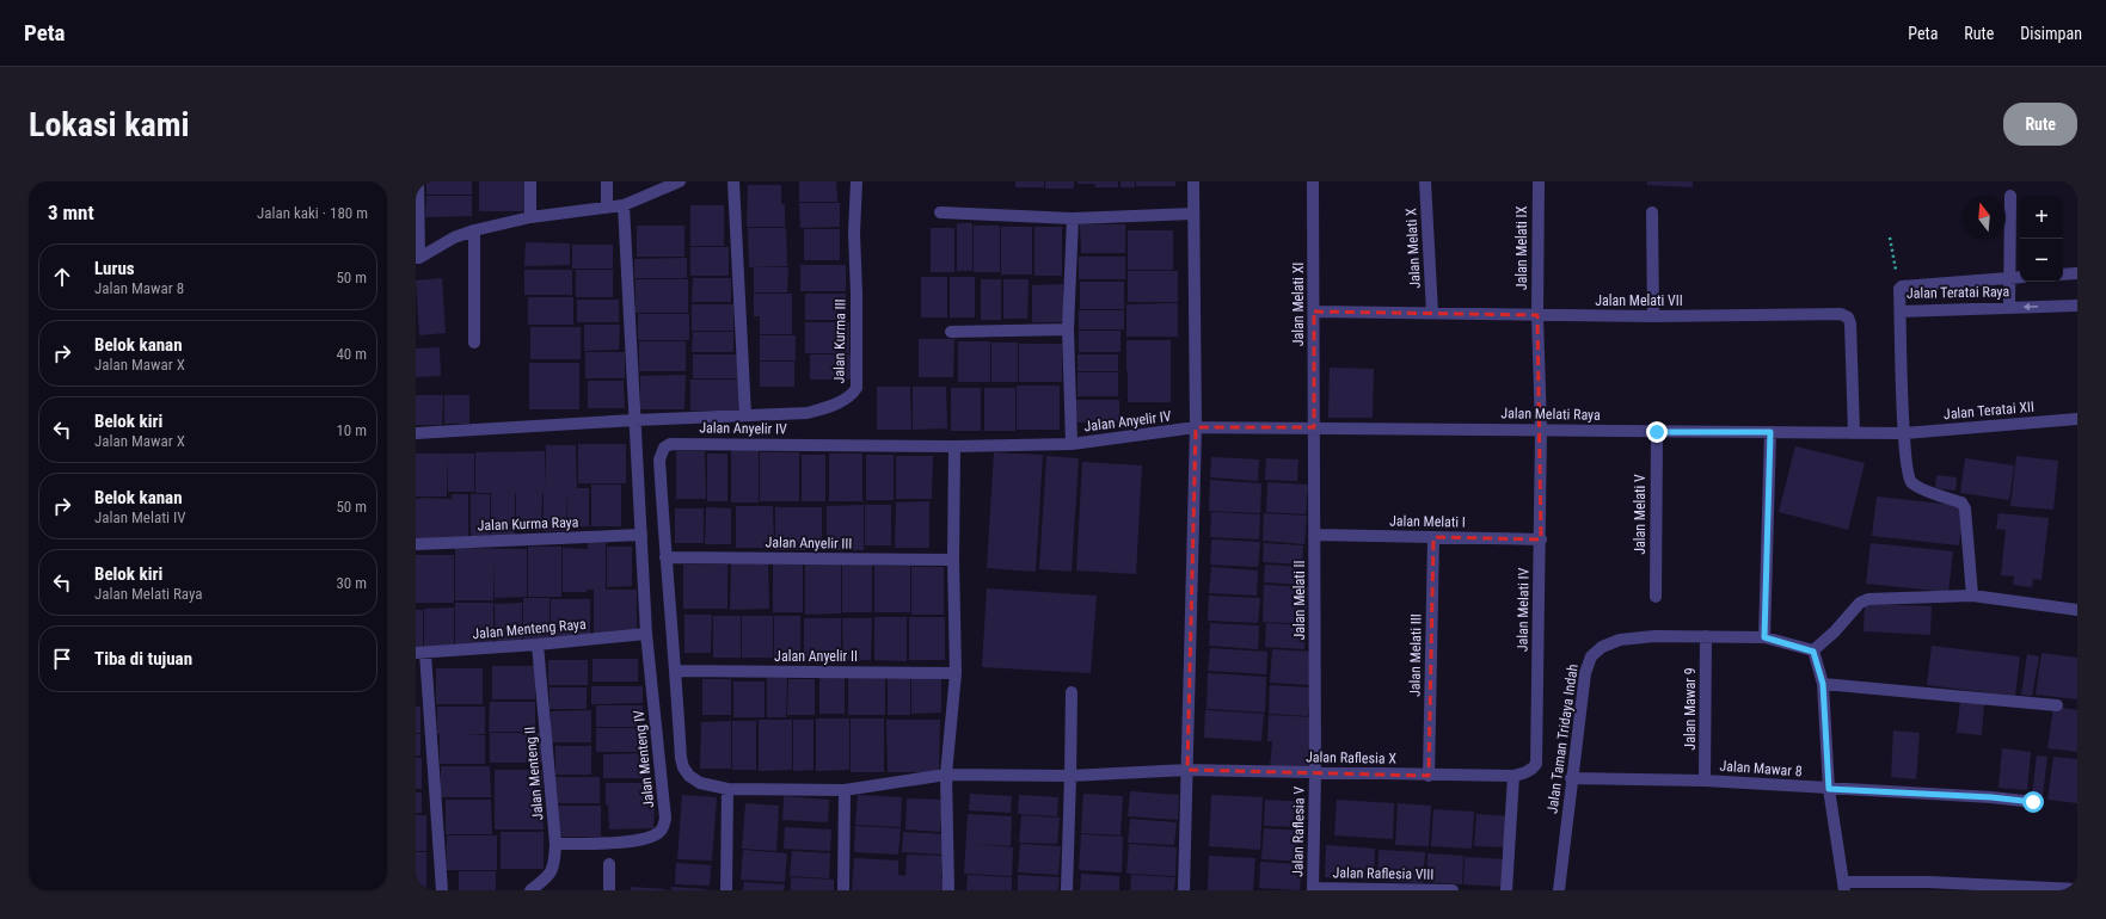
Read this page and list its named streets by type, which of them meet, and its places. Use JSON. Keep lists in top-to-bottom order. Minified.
{"streets":{"street":["Jalan Melati X","Jalan Melati IX","Jalan Teratai Raya","Jalan Melati VII","Jalan Melati XI","Jalan Kurma III","Jalan Teratai XII","Jalan Melati Raya","Jalan Anyelir IV","Jalan Melati V","Jalan Melati I","Jalan Kurma Raya","Jalan Anyelir III","Jalan Melati II","Jalan Melati IV","Jalan Menteng Raya","Jalan Melati III","Jalan Anyelir II","Jalan Mawar 9","Jalan Taman Tridaya Indah","Jalan Raflesia X","Jalan Menteng IV","Jalan Mawar 8","Jalan Menteng II","Jalan Raflesia V","Jalan Raflesia VIII"]},"crossings":[["Jalan Melati X","Jalan Melati VII"],["Jalan Melati IX","Jalan Melati VII"],["Jalan Melati IX","Jalan Melati Raya"],["Jalan Melati IX","Jalan Melati IV"],["Jalan Melati VII","Jalan Melati XI"],["Jalan Melati VII","Jalan Melati Raya"],["Jalan Melati XI","Jalan Melati Raya"],["Jalan Melati XI","Jalan Melati II"],["Jalan Teratai XII","Jalan Melati Raya"],["Jalan Melati Raya","Jalan Anyelir IV"],["Jalan Melati Raya","Jalan Melati V"],["Jalan Melati Raya","Jalan Melati II"],["Jalan Melati Raya","Jalan Melati IV"],["Jalan Anyelir IV","Jalan Anyelir III"],["Jalan Anyelir IV","Jalan Anyelir II"],["Jalan Anyelir IV","Jalan Raflesia X"],["Jalan Melati I","Jalan Melati II"],["Jalan Melati I","Jalan Melati IV"],["Jalan Melati I","Jalan Melati III"],["Jalan Melati II","Jalan Raflesia X"],["Jalan Melati II","Jalan Raflesia V"],["Jalan Melati IV","Jalan Raflesia X"],["Jalan Menteng Raya","Jalan Menteng IV"],["Jalan Menteng Raya","Jalan Menteng II"],["Jalan Melati III","Jalan Raflesia X"],["Jalan Mawar 9","Jalan Taman Tridaya Indah"],["Jalan Mawar 9","Jalan Mawar 8"],["Jalan Taman Tridaya Indah","Jalan Mawar 8"],["Jalan Raflesia X","Jalan Raflesia V"],["Jalan Menteng IV","Jalan Menteng II"],["Jalan Raflesia V","Jalan Raflesia VIII"]],"north":"top","page":{"header":"Peta","nav":["Peta","Rute","Disimpan"],"buttons":"Rute","title":"Lokasi kami","heading":["3 mnt","Jalan kaki · 180 m"],"map_buttons":["+","−"],"list":[["Lurus","Jalan Mawar 8","50 m"],["Belok kanan","Jalan Mawar X","40 m"],["Belok kiri","Jalan Mawar X","10 m"],["Belok kanan","Jalan Melati IV","50 m"],["Belok kiri","Jalan Melati Raya","30 m"],"Tiba di tujuan"]}}
